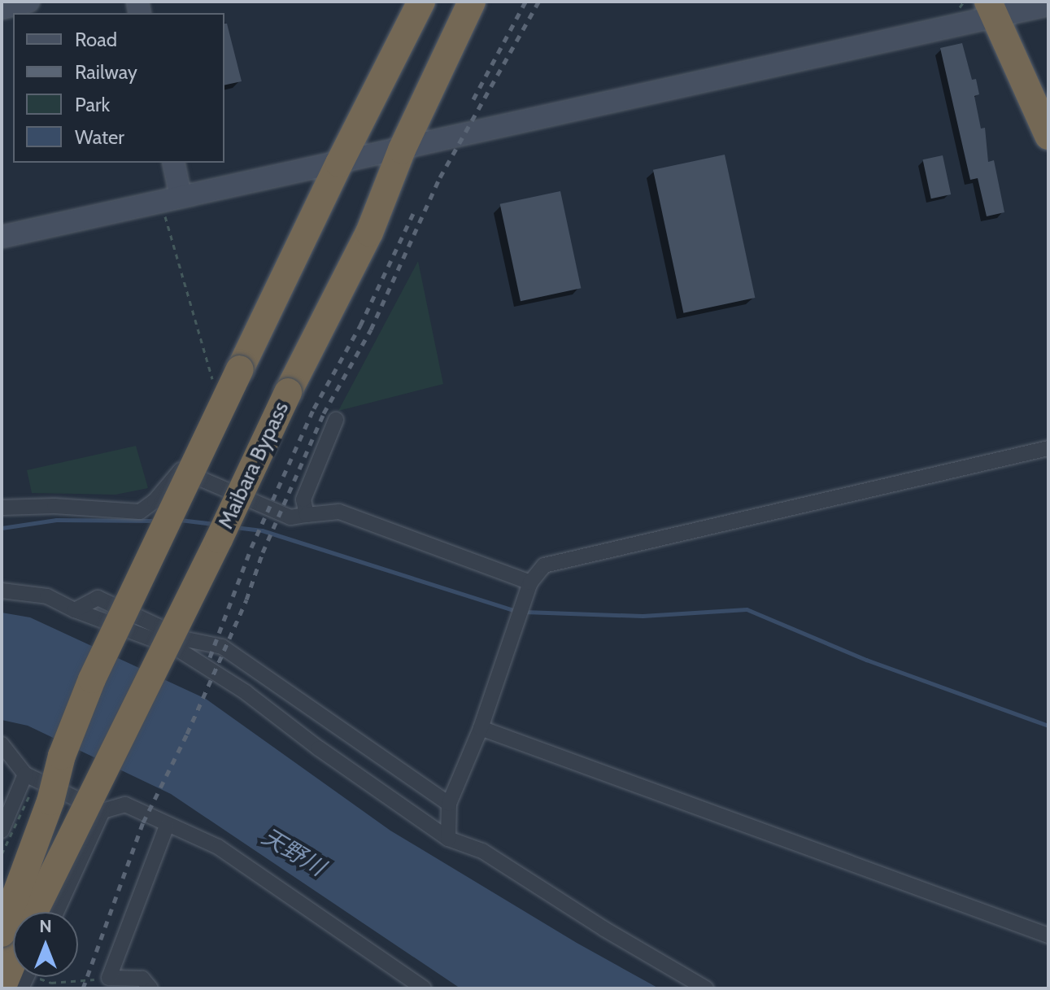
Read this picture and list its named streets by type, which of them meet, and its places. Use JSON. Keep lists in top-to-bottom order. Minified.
{"streets":{"highway":["Maibara Bypass"]},"water":["天野川"],"legend":["Road","Railway","Park","Water"],"north":"top"}
